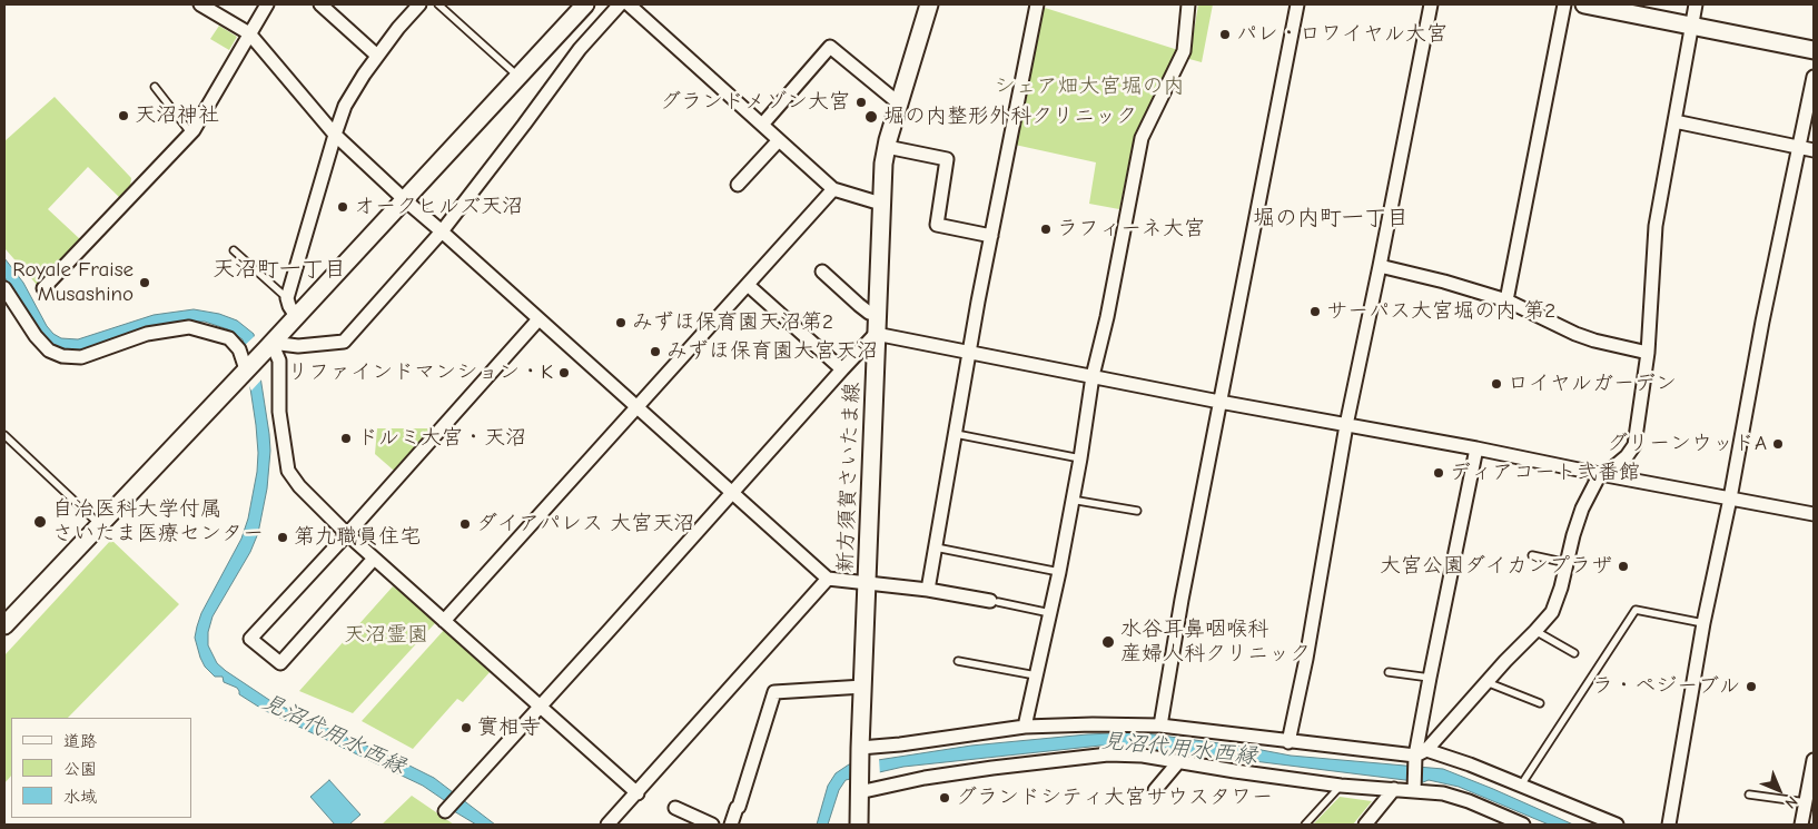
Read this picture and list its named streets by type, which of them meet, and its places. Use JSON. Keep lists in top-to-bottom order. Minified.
{"streets":{"street":["新方須賀さいたま線"]},"districts":["堀の内町一丁目","天沼町一丁目"],"water":["見沼代用水西縁"],"parks":["シェア畑大宮堀の内","天沼霊園"],"places":["パレ・ロワイヤル大宮","グランドメゾン大宮","天沼神社","堀の内整形外科クリニック","オークヒルズ天沼","ラフィーネ大宮","Royale Fraise Musashino","サーパス大宮堀の内 第2","みずほ保育園天沼第2","みずほ保育園大宮天沼","リファインドマンション・K","ロイヤルガーデン","ドルミ大宮・天沼","グリーンウッドA","ディアコート弐番館","自治医科大学付属 さいたま医療センター","ダイアパレス 大宮天沼","第九職員住宅","大宮公園ダイカンプラザ","水谷耳鼻咽喉科 産婦人科クリニック","ラ・ペジーブル","實相寺","グランドシティ大宮サウスタワー"],"legend":["道路","公園","水域"],"north":"bottom right"}
